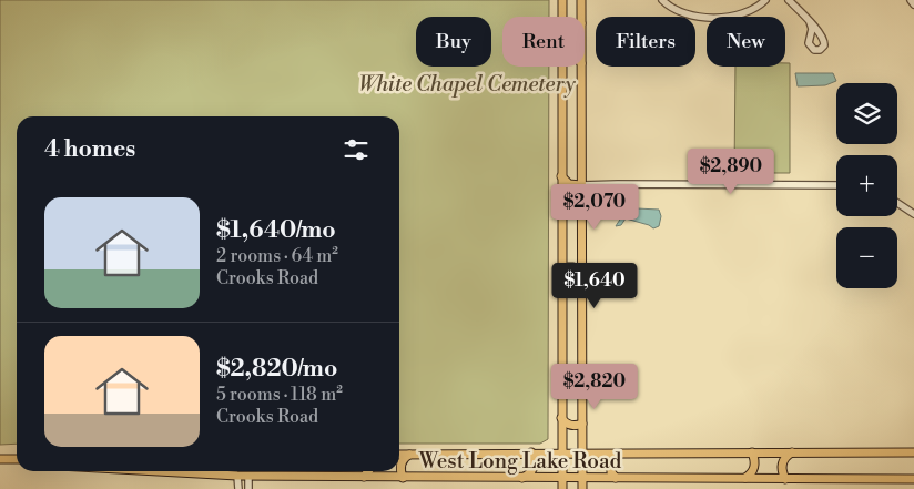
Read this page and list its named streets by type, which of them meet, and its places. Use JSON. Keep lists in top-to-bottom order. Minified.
{"streets":{"main road":["West Long Lake Road"]},"parks":["White Chapel Cemetery"],"page":{"chip":["Buy","Rent","Filters","New"],"map_buttons":["+","−"],"heading":"4 homes","price":["$2,890","$2,070","$1,640","$2,820"],"list":[{"name":"$1,640/mo","note":"2 rooms · 64 m² · Crooks Road"},{"name":"$2,820/mo","note":"5 rooms · 118 m² · Crooks Road"}]}}
